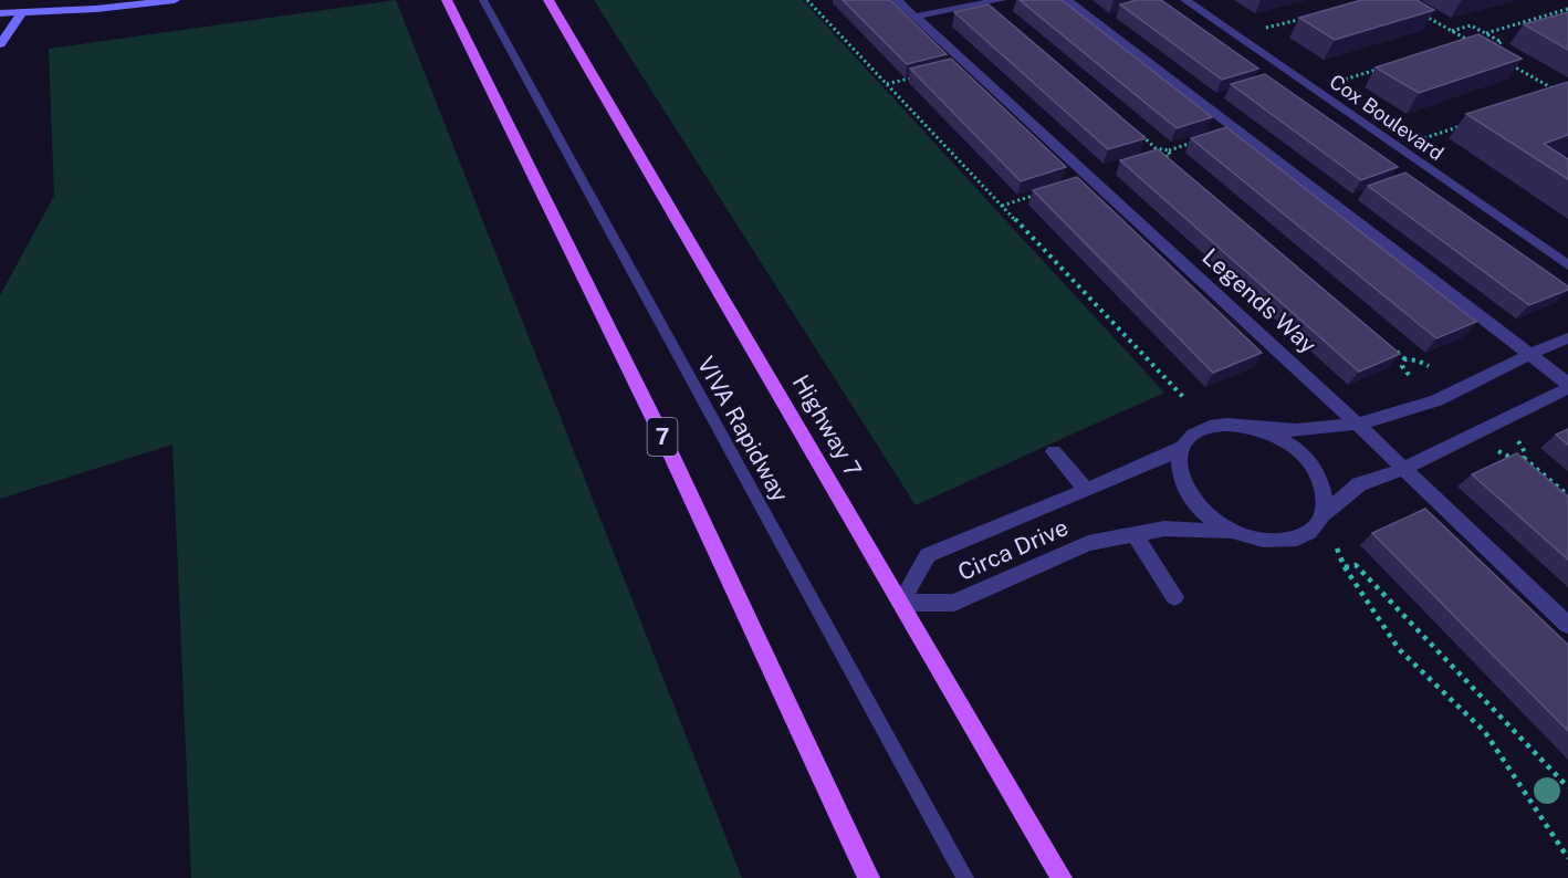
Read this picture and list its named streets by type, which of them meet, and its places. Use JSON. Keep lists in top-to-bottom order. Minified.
{"streets":{"main road":["Highway 7","7"],"street":["Cox Boulevard","Legends Way","Circa Drive"],"lane":["VIVA Rapidway"]},"crossings":[["Highway 7","Circa Drive"]]}
